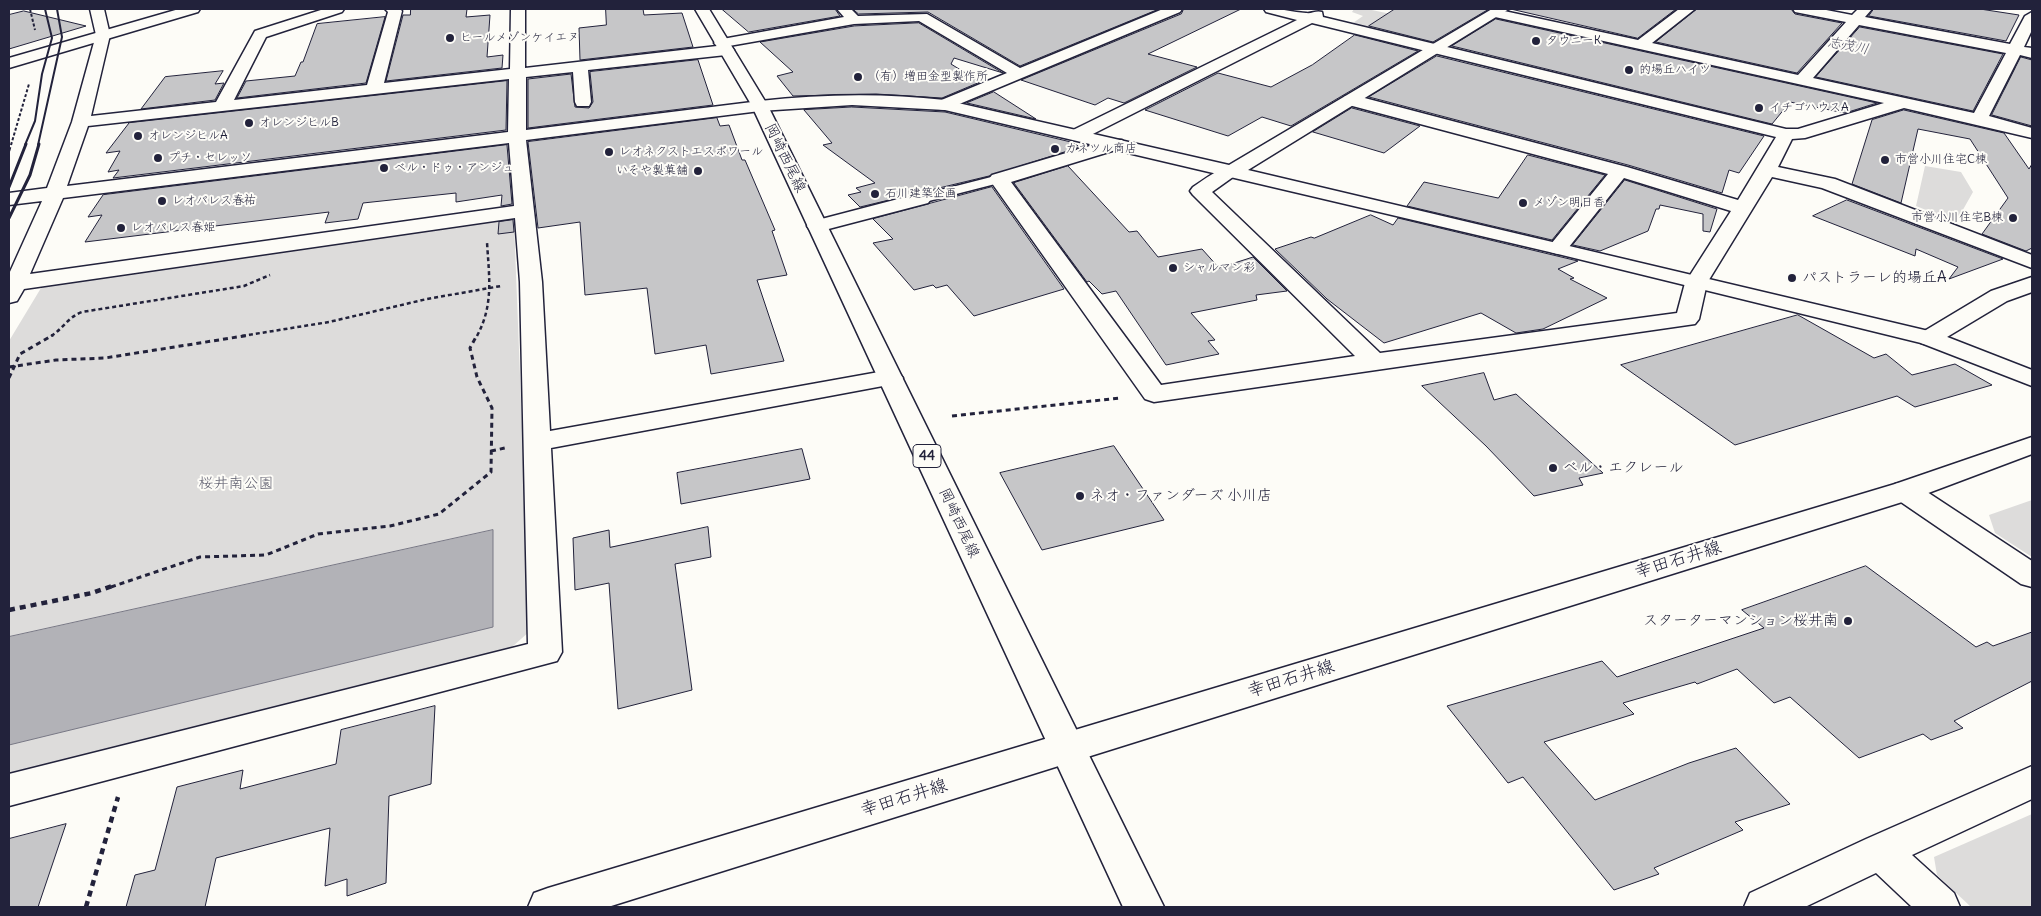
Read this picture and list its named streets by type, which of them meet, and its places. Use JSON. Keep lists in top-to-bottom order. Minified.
{"streets":{"street":["岡崎西尾線","44","幸田石井線"]},"crossings":[["岡崎西尾線","幸田石井線"]],"water":["志茂川"],"parks":["桜井南公園"],"places":["ヒールメゾンケイエヌ","タウニーK","的場丘ハイツ","（有）増田金型製作所","イチゴハウスA","オレンジヒルB","オレンジヒルA","カネツル商店","レオネクストエスポワール","プチ・セレッソ","市営小川住宅C棟","ベル・ドゥ・アンジュ","いそや製菓舗","石川建築企画","レオパレス春祐","メゾン明日香","市営小川住宅B棟","レオパレス春姫","シャルマン彩","パストラーレ的場丘A","ベル・エクレール","ネオ・ファンダーズ 小川店","スターターマンション桜井南"]}
